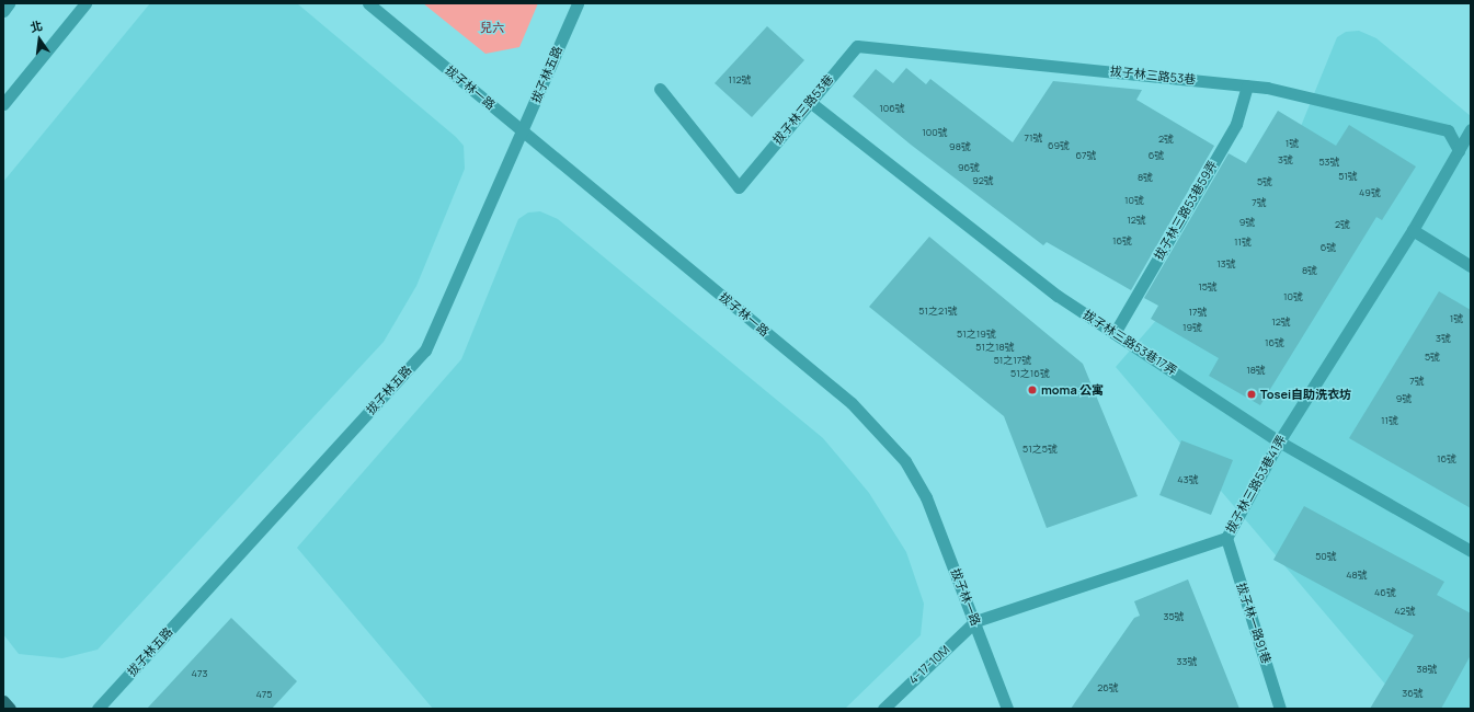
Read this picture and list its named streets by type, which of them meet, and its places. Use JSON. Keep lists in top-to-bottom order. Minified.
{"streets":{"street":["拔子林五路","拔子林三路53巷","拔子林一路","拔子林三路53巷59弄","拔子林三路53巷17弄","拔子林三路53巷41弄","拔子林一路91巷","4-17-10M"]},"crossings":[["拔子林五路","拔子林一路"],["拔子林三路53巷","拔子林三路53巷59弄"],["拔子林三路53巷","拔子林三路53巷17弄"],["拔子林一路","拔子林三路53巷41弄"],["拔子林一路","4-17-10M"],["拔子林三路53巷59弄","拔子林三路53巷17弄"],["拔子林三路53巷17弄","拔子林三路53巷41弄"],["拔子林三路53巷41弄","拔子林一路91巷"],["拔子林三路53巷41弄","4-17-10M"]],"parks":["兒六"],"places":["moma 公寓","Tosei自助洗衣坊"],"house_numbers":["112號","106號","100號","71號","2號","1號","69號","98號","67號","6號","3號","53號","96號","51號","8號","92號","5號","49號","10號","7號","12號","9號","2號","16號","11號","6號","13號","8號","15號","10號","51之21號","17號","1號","12號","19號","51之19號","3號","16號","51之18號","5號","51之17號","18號","51之16號","7號","9號","11號","51之5號","16號","43號","50號","48號","46號","42號","35號","33號","38號","473","26號","36號","475"],"north":"top"}
